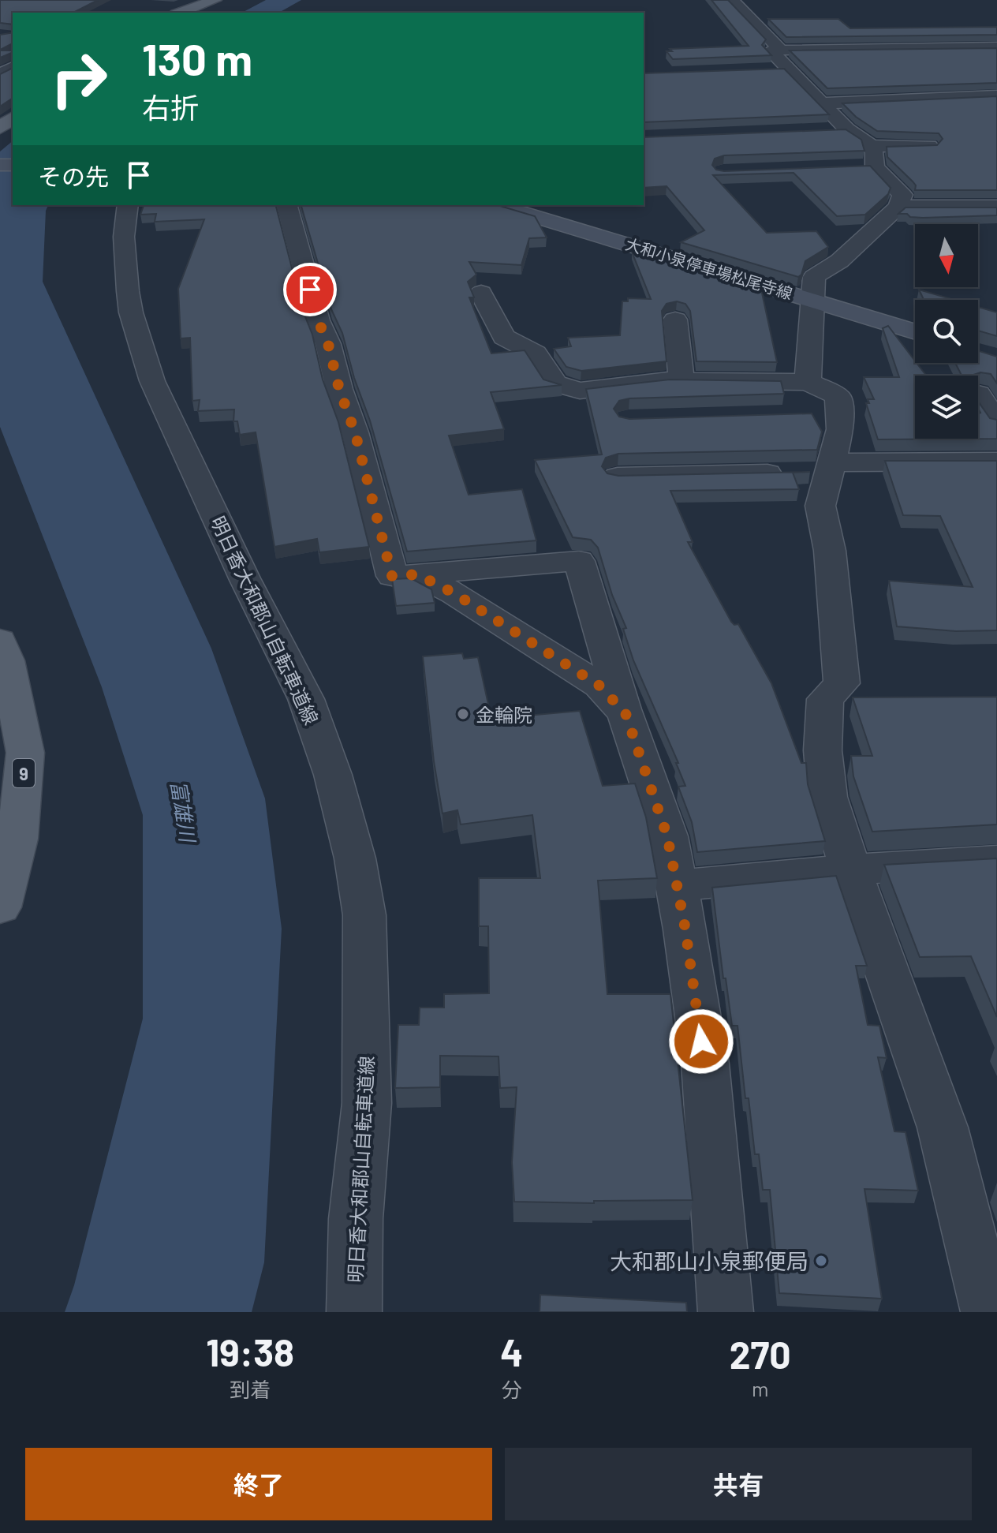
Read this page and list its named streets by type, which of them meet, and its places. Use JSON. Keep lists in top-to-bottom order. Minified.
{"streets":{"main road":["大和小泉停車場松尾寺線","9"],"street":["明日香大和郡山自転車道線"]},"water":["富雄川"],"places":["金輪院","大和郡山小泉郵便局"],"north":"bottom","page":{"turn":["130 m","右折"],"then":"その先","eta":["19:38","到着","4","分","270","m"],"buttons":["終了","共有"]}}
